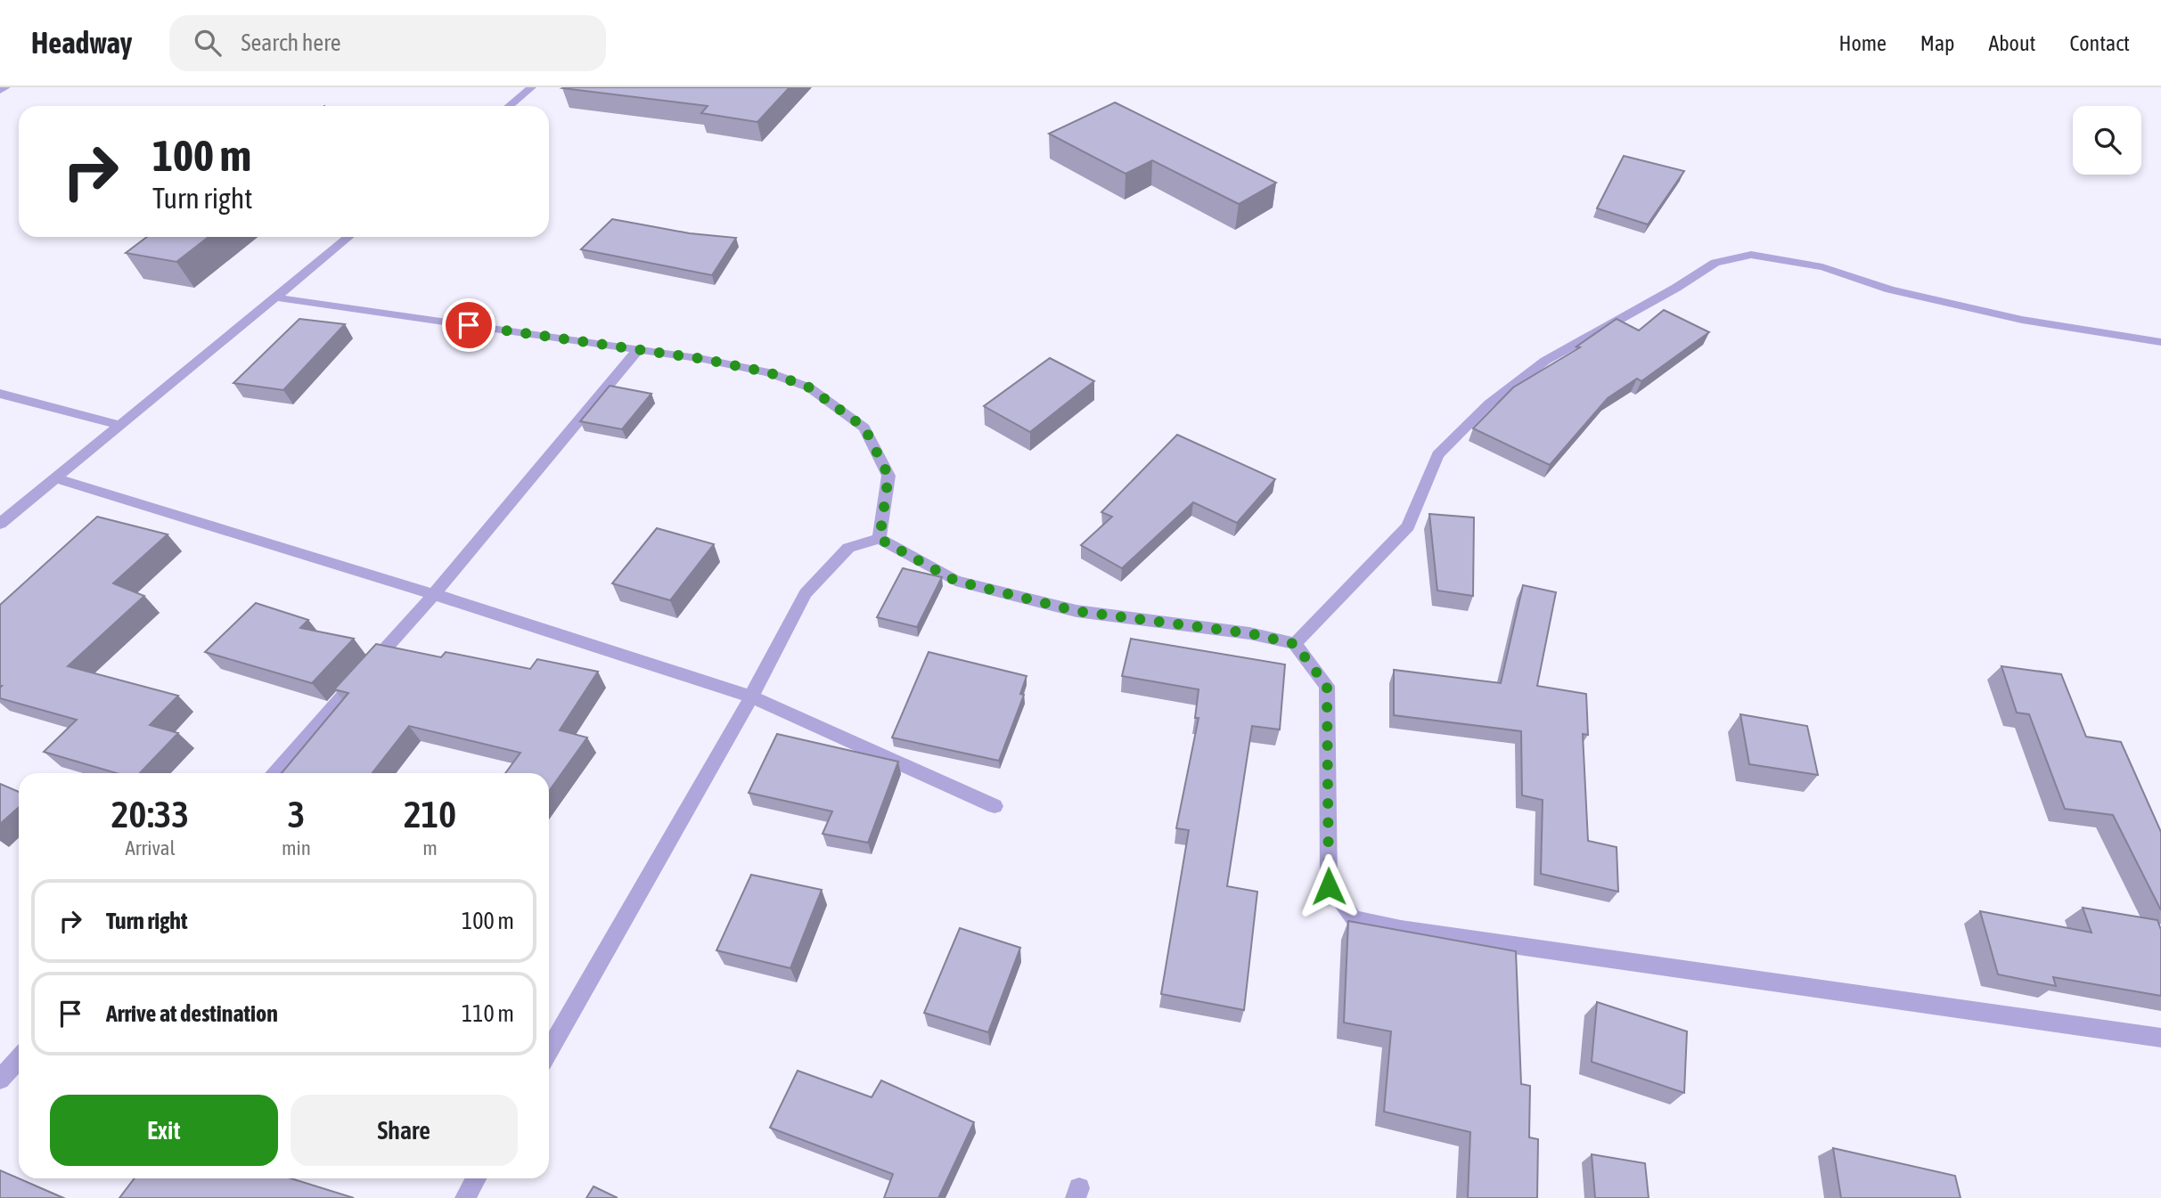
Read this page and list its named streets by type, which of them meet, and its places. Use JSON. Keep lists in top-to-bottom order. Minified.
{"page":{"header":"Headway","search":"Search here","nav":["Home","Map","About","Contact"],"turn":["100 m","Turn right"],"eta":["20:33","Arrival","3","min","210","m"],"list":[{"name":"Turn right","value":"100 m"},{"name":"Arrive at destination","value":"110 m"}],"buttons":["Exit","Share"]}}
